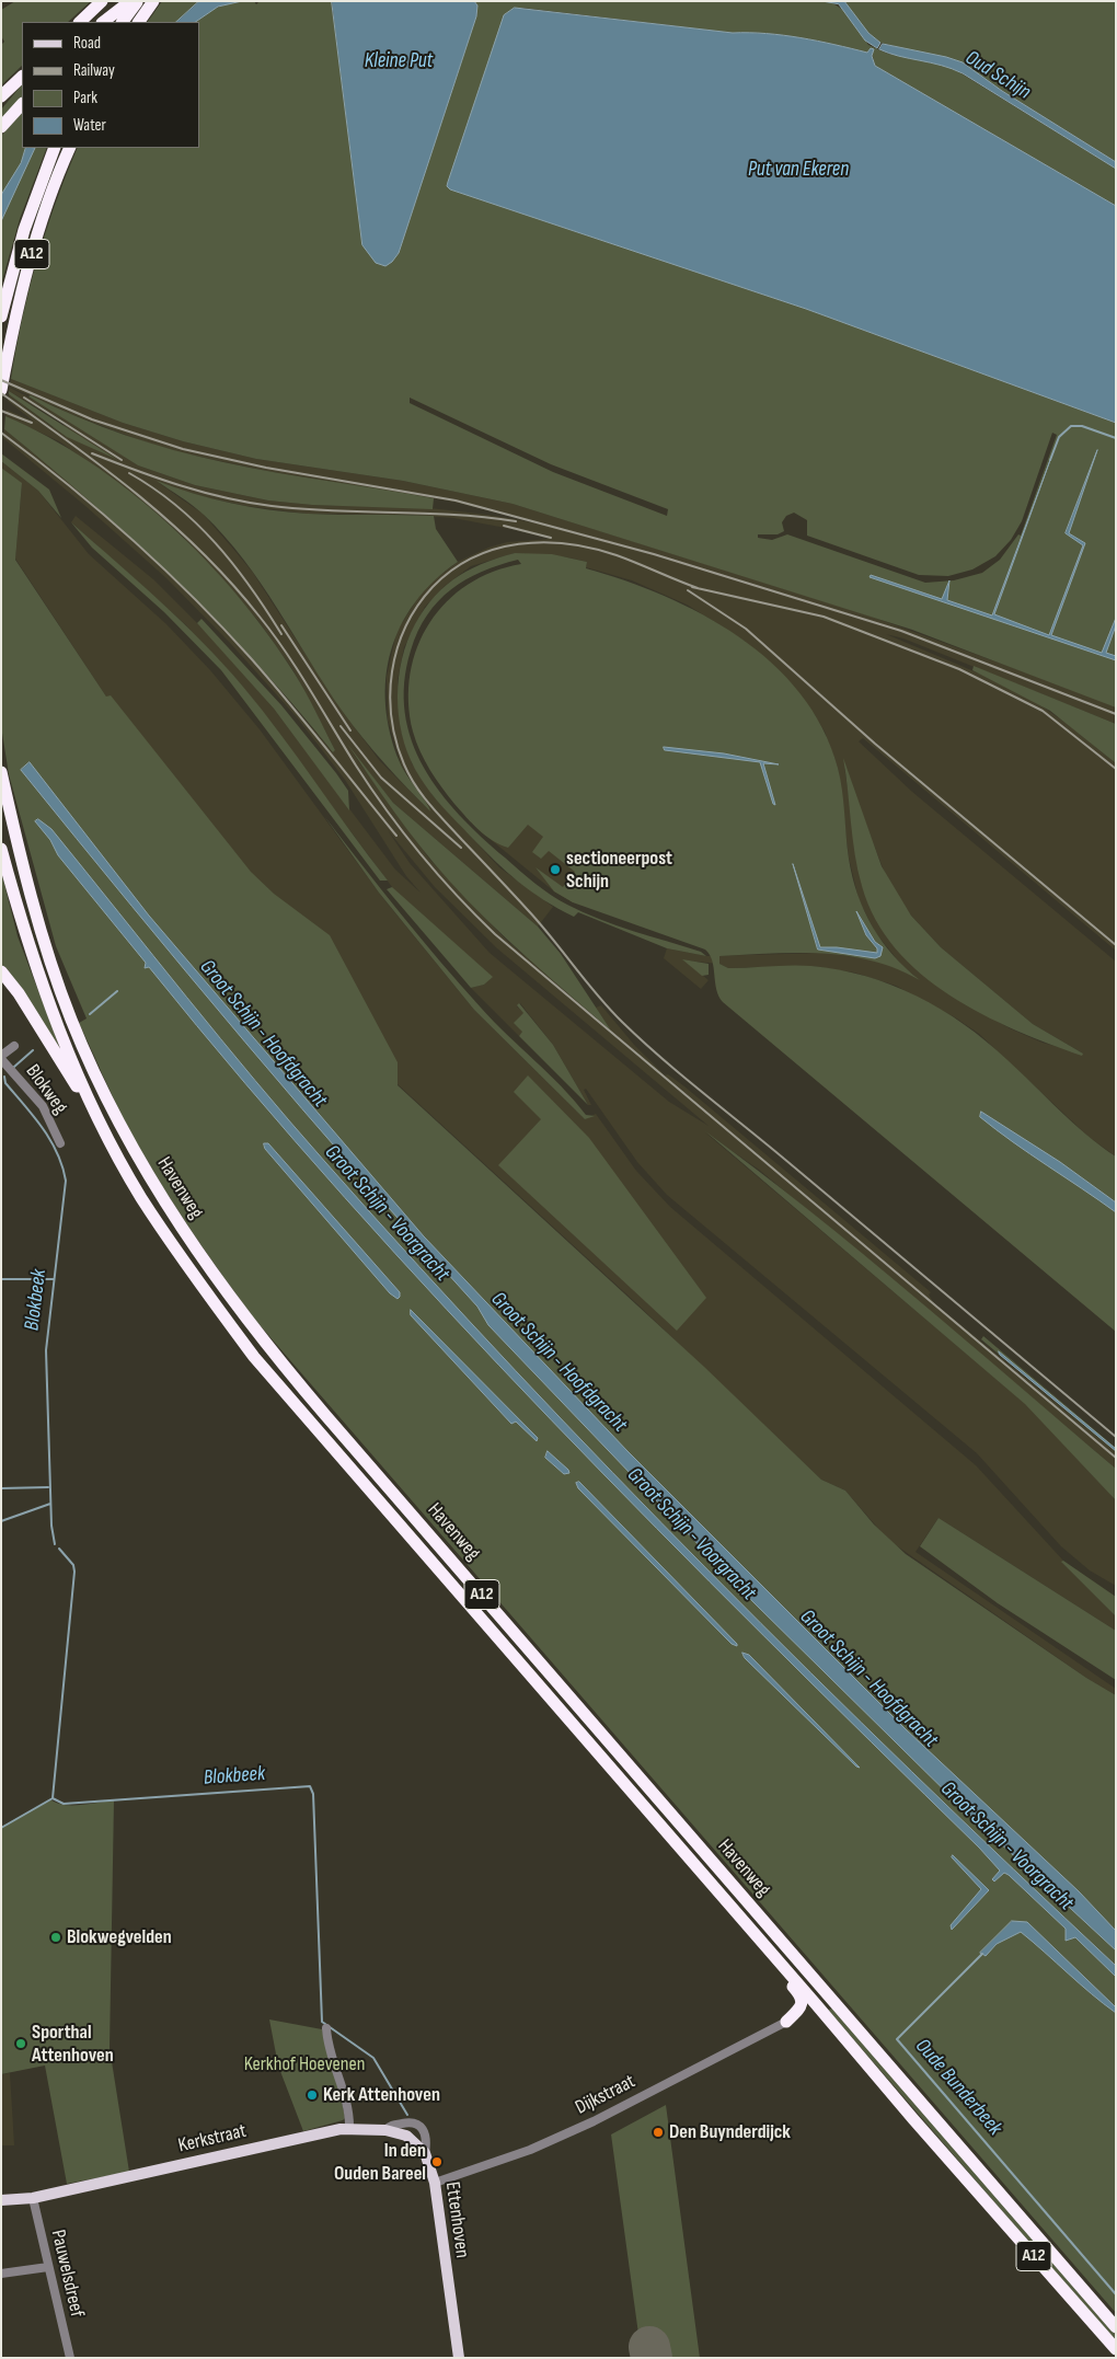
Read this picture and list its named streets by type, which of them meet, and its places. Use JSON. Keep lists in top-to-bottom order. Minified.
{"streets":{"highway":["A12","Havenweg"],"main road":["Kerkstraat","Ettenhoven"],"street":["Blokweg","Dijkstraat","Pauwelsdreef"]},"crossings":[["Dijkstraat","Ettenhoven"],["Kerkstraat","Ettenhoven"],["Kerkstraat","Pauwelsdreef"]],"water":["Kleine Put","Oud Schijn","Put van Ekeren","Groot Schijn - Hoofdgracht","Groot Schijn - Voorgracht","Blokbeek","Oude Bunderbeek"],"parks":["Kerkhof Hoevenen"],"places":["sectioneerpost Schijn","Blokwegvelden","Sporthal Attenhoven","Kerk Attenhoven","Den Buynderdijck","In den Ouden Bareel"],"legend":["Road","Railway","Park","Water"]}
